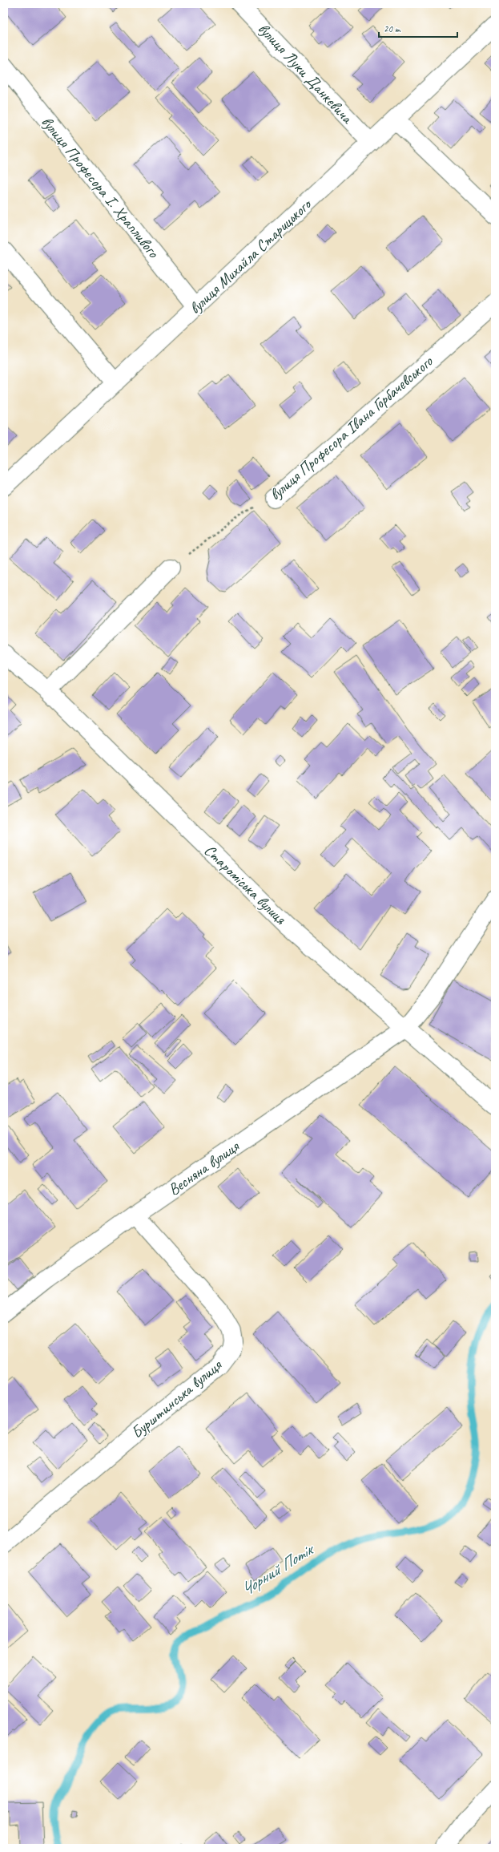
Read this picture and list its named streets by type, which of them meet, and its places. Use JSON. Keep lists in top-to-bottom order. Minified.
{"streets":{"street":["вулиця Луки Данкевича","вулиця Професора І. Храпливого","вулиця Михайла Старицького","вулиця Професора Івана Горбачевського","Староміська вулиця","Весняна вулиця","Бурштинська вулиця"]},"crossings":[["вулиця Луки Данкевича","вулиця Михайла Старицького"],["вулиця Професора І. Храпливого","вулиця Михайла Старицького"],["Староміська вулиця","Весняна вулиця"],["Весняна вулиця","Бурштинська вулиця"]],"water":["Чорний Потік"],"scale_bar":"20 m"}
